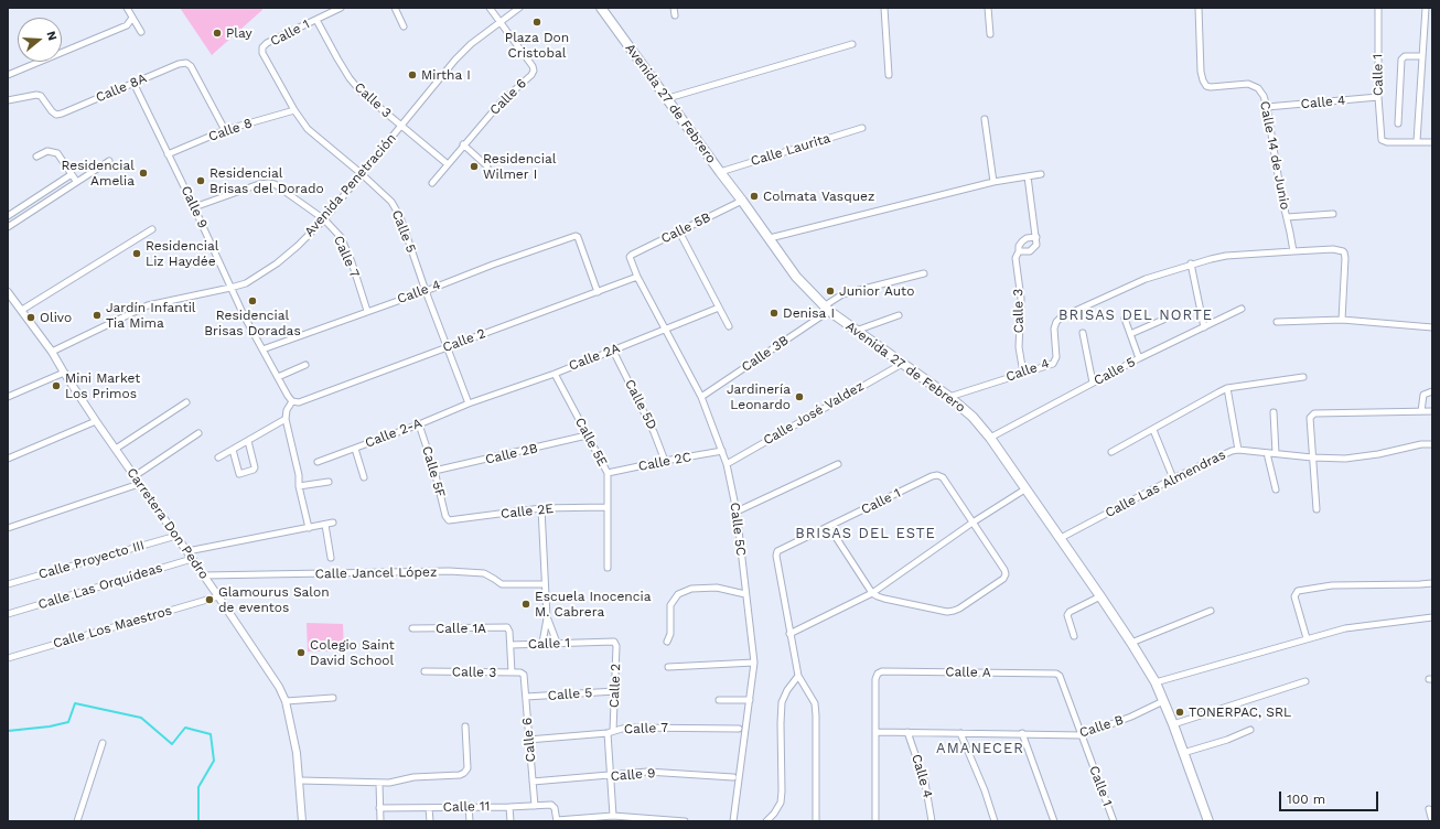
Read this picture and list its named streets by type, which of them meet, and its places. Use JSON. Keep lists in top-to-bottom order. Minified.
{"streets":{"main road":["Avenida 27 de Febrero"],"street":["Calle 1","Calle 8A","Calle 6","Calle 3","Calle 4","Calle 8","Calle Laurita","Calle 14 de Junio","Avenida Penetración","Calle 9","Calle 5B","Calle 5","Calle 7","Calle 2","Calle 3B","Calle 2A","Calle 5D","Calle José Valdez","Calle 2-A","Calle 5E","Calle 2B","Calle 2C","Calle 5F","Calle Las Almendras","Calle 2E","Carretera Don Pedro","Calle 5C","Calle Proyecto III","Calle Jancel López","Calle Las Orquídeas","Calle Los Maestros","Calle 1A","Calle A","Calle B","Calle 11"]},"crossings":[["Calle 1","Calle 3"],["Calle 1","Calle 4"],["Calle 1","Calle 5"],["Calle 1","Calle 2"],["Calle 1","Calle 1A"],["Calle 1","Calle A"],["Calle 1","Calle B"],["Calle 8A","Calle 8"],["Calle 8A","Calle 9"],["Calle 6","Calle 3"],["Calle 6","Avenida Penetración"],["Calle 6","Calle 9"],["Calle 6","Calle 5"],["Calle 6","Calle 7"],["Calle 6","Calle 11"],["Calle 3","Calle 4"],["Calle 3","Avenida Penetración"],["Calle 4","Avenida 27 de Febrero"],["Calle 4","Calle 14 de Junio"],["Calle 4","Calle 9"],["Calle 4","Calle 5"],["Calle 4","Calle 7"],["Calle 4","Calle 2"],["Calle 4","Calle B"],["Avenida 27 de Febrero","Calle Laurita"],["Avenida 27 de Febrero","Calle 5B"],["Avenida 27 de Febrero","Calle 5"],["Avenida 27 de Febrero","Calle 3B"],["Avenida 27 de Febrero","Calle José Valdez"],["Avenida 27 de Febrero","Calle Las Almendras"],["Avenida 27 de Febrero","Calle B"],["Calle 8","Calle 9"],["Calle 8","Calle 5"],["Avenida Penetración","Calle 9"],["Avenida Penetración","Calle 5"],["Avenida Penetración","Calle 7"],["Avenida Penetración","Carretera Don Pedro"],["Calle 9","Calle 7"],["Calle 9","Calle 2"],["Calle 5B","Calle 5C"],["Calle 5","Calle 2"],["Calle 5","Calle 2A"],["Calle 5","Calle 2-A"],["Calle 7","Calle 2"],["Calle 2","Calle 5C"],["Calle 3B","Calle 5C"],["Calle 2A","Calle 5D"],["Calle 2A","Calle 2-A"],["Calle 2A","Calle 5E"],["Calle 2A","Calle 5C"],["Calle 5D","Calle 2C"],["Calle José Valdez","Calle 5C"],["Calle 2-A","Calle 5F"],["Calle 5E","Calle 2B"],["Calle 5E","Calle 2C"],["Calle 5E","Calle 2E"],["Calle 2B","Calle 5F"],["Calle 2C","Calle 5C"],["Calle 5F","Calle 2E"],["Carretera Don Pedro","Calle Proyecto III"],["Carretera Don Pedro","Calle Jancel López"],["Carretera Don Pedro","Calle Las Orquídeas"],["Carretera Don Pedro","Calle Los Maestros"],["Calle A","Calle B"]],"districts":["BRISAS DEL NORTE","BRISAS DEL ESTE","AMANECER"],"places":["Plaza Don Cristobal","Play","Mirtha I","Residencial Wilmer I","Residencial Amelia","Residencial Brisas del Dorado","Colmata Vasquez","Residencial Liz Haydée","Junior Auto","Residencial Brisas Doradas","Denisa I","Jardín Infantil Tia Mima","Olivo","Mini Market Los Primos","Jardinería Leonardo","Glamourus Salon de eventos","Escuela Inocencia M. Cabrera","Colegio Saint David School","TONERPAC, SRL"],"scale_bar":"100 m","north":"right"}
